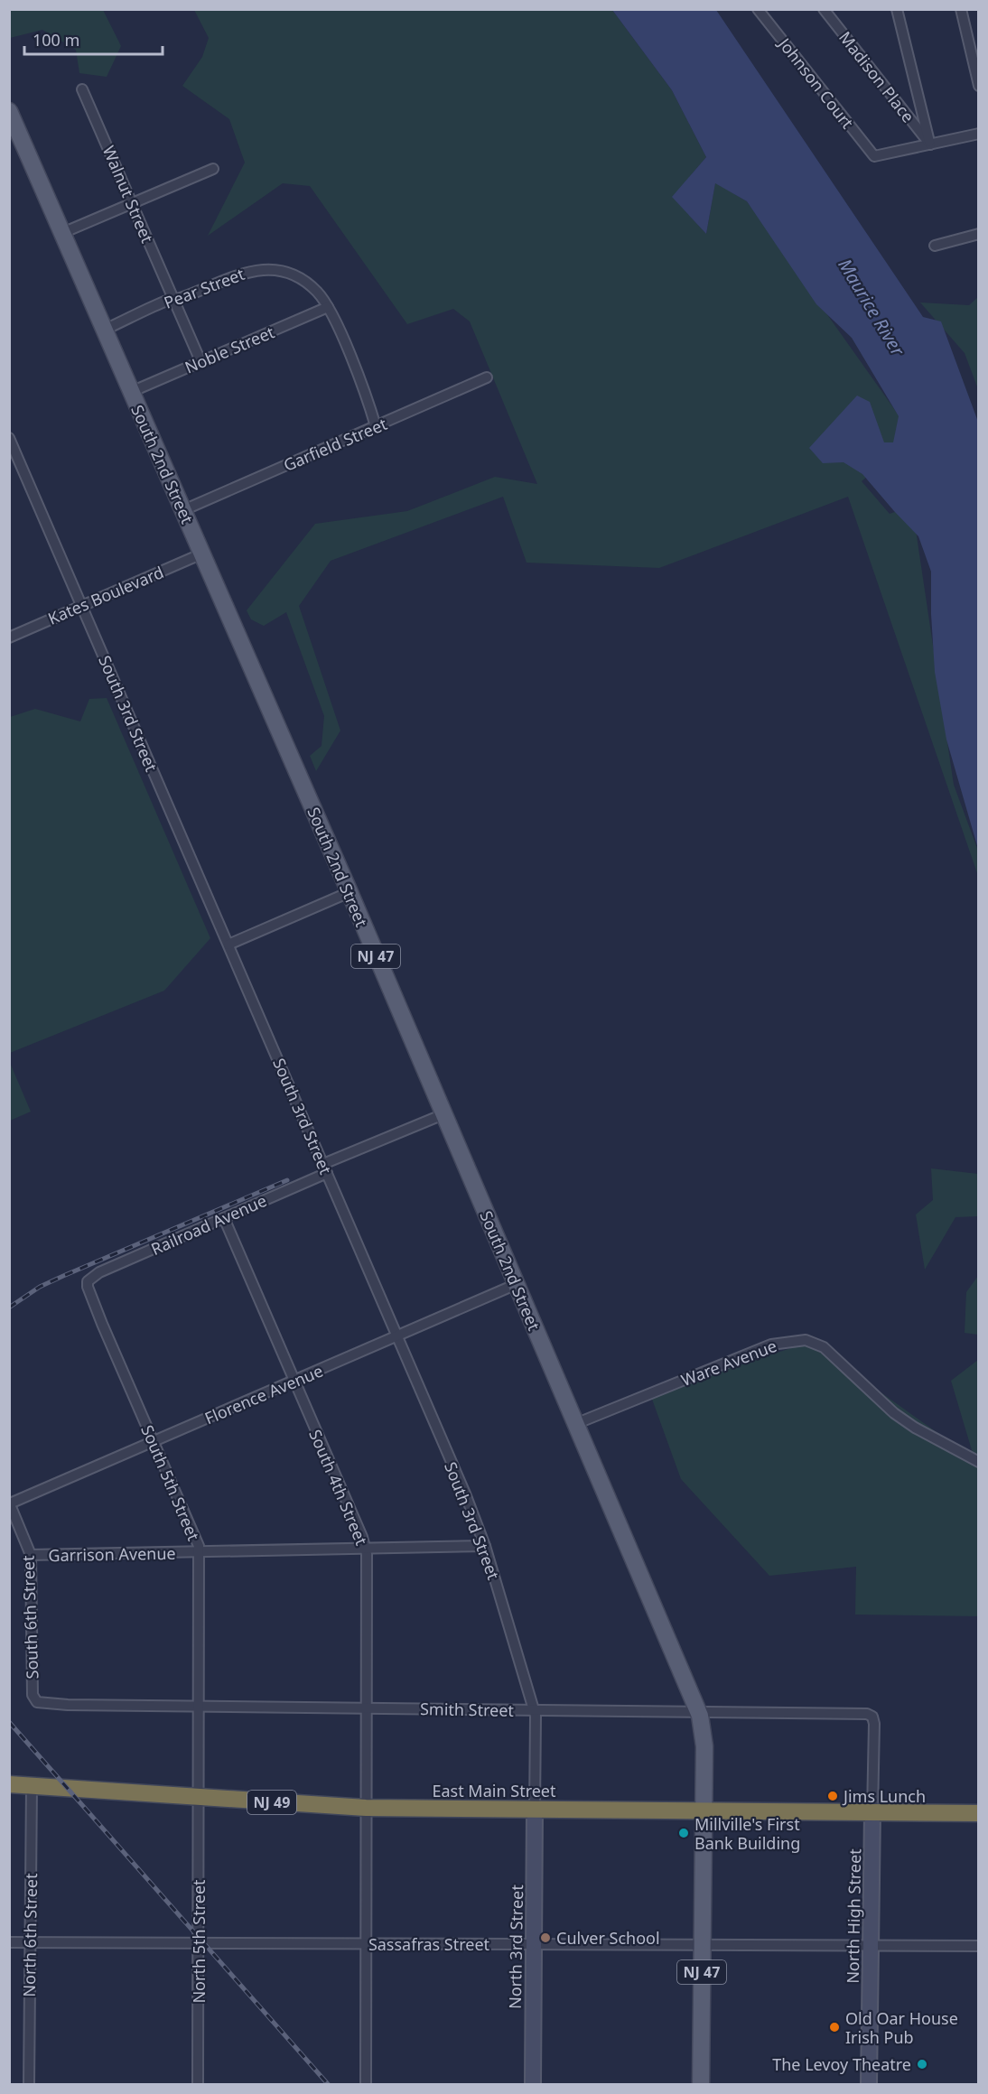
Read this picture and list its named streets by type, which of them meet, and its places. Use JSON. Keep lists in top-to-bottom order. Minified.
{"streets":{"highway":["East Main Street","NJ 49"],"main road":["South 2nd Street","NJ 47"],"street":["Madison Place","Johnson Court","Walnut Street","Pear Street","Noble Street","Garfield Street","Kates Boulevard","South 3rd Street","Railroad Avenue","Ware Avenue","Florence Avenue","South 5th Street","South 4th Street","Garrison Avenue","South 6th Street","Smith Street","North High Street","North 6th Street","North 5th Street","Sassafras Street","North 3rd Street"]},"crossings":[["Madison Place","Johnson Court"],["Walnut Street","Pear Street"],["Walnut Street","Noble Street"],["Pear Street","Noble Street"],["Pear Street","Garfield Street"],["Pear Street","South 2nd Street"],["Noble Street","South 2nd Street"],["Garfield Street","South 2nd Street"],["South 2nd Street","Kates Boulevard"],["South 2nd Street","NJ 47"],["South 2nd Street","Railroad Avenue"],["South 2nd Street","Ware Avenue"],["South 2nd Street","Florence Avenue"],["South 2nd Street","Smith Street"],["South 2nd Street","East Main Street"],["Kates Boulevard","South 3rd Street"],["South 3rd Street","Railroad Avenue"],["South 3rd Street","Florence Avenue"],["South 3rd Street","Garrison Avenue"],["South 3rd Street","Smith Street"],["South 3rd Street","East Main Street"],["South 3rd Street","North 3rd Street"],["NJ 47","East Main Street"],["NJ 47","Sassafras Street"],["Railroad Avenue","South 5th Street"],["Railroad Avenue","South 4th Street"],["Florence Avenue","South 5th Street"],["Florence Avenue","South 4th Street"],["Florence Avenue","South 6th Street"],["South 5th Street","Garrison Avenue"],["South 5th Street","Smith Street"],["South 5th Street","East Main Street"],["South 5th Street","North 5th Street"],["South 4th Street","Garrison Avenue"],["South 4th Street","Smith Street"],["South 4th Street","East Main Street"],["South 4th Street","Sassafras Street"],["Garrison Avenue","South 6th Street"],["South 6th Street","Smith Street"],["Smith Street","East Main Street"],["Smith Street","North High Street"],["East Main Street","North High Street"],["East Main Street","North 6th Street"],["East Main Street","North 5th Street"],["East Main Street","North 3rd Street"],["North High Street","Sassafras Street"],["North 6th Street","Sassafras Street"],["North 5th Street","Sassafras Street"],["Sassafras Street","North 3rd Street"]],"water":["Maurice River"],"places":["Jims Lunch","Millville's First Bank Building","Culver School","Old Oar House Irish Pub","The Levoy Theatre"],"scale_bar":"100 m"}
